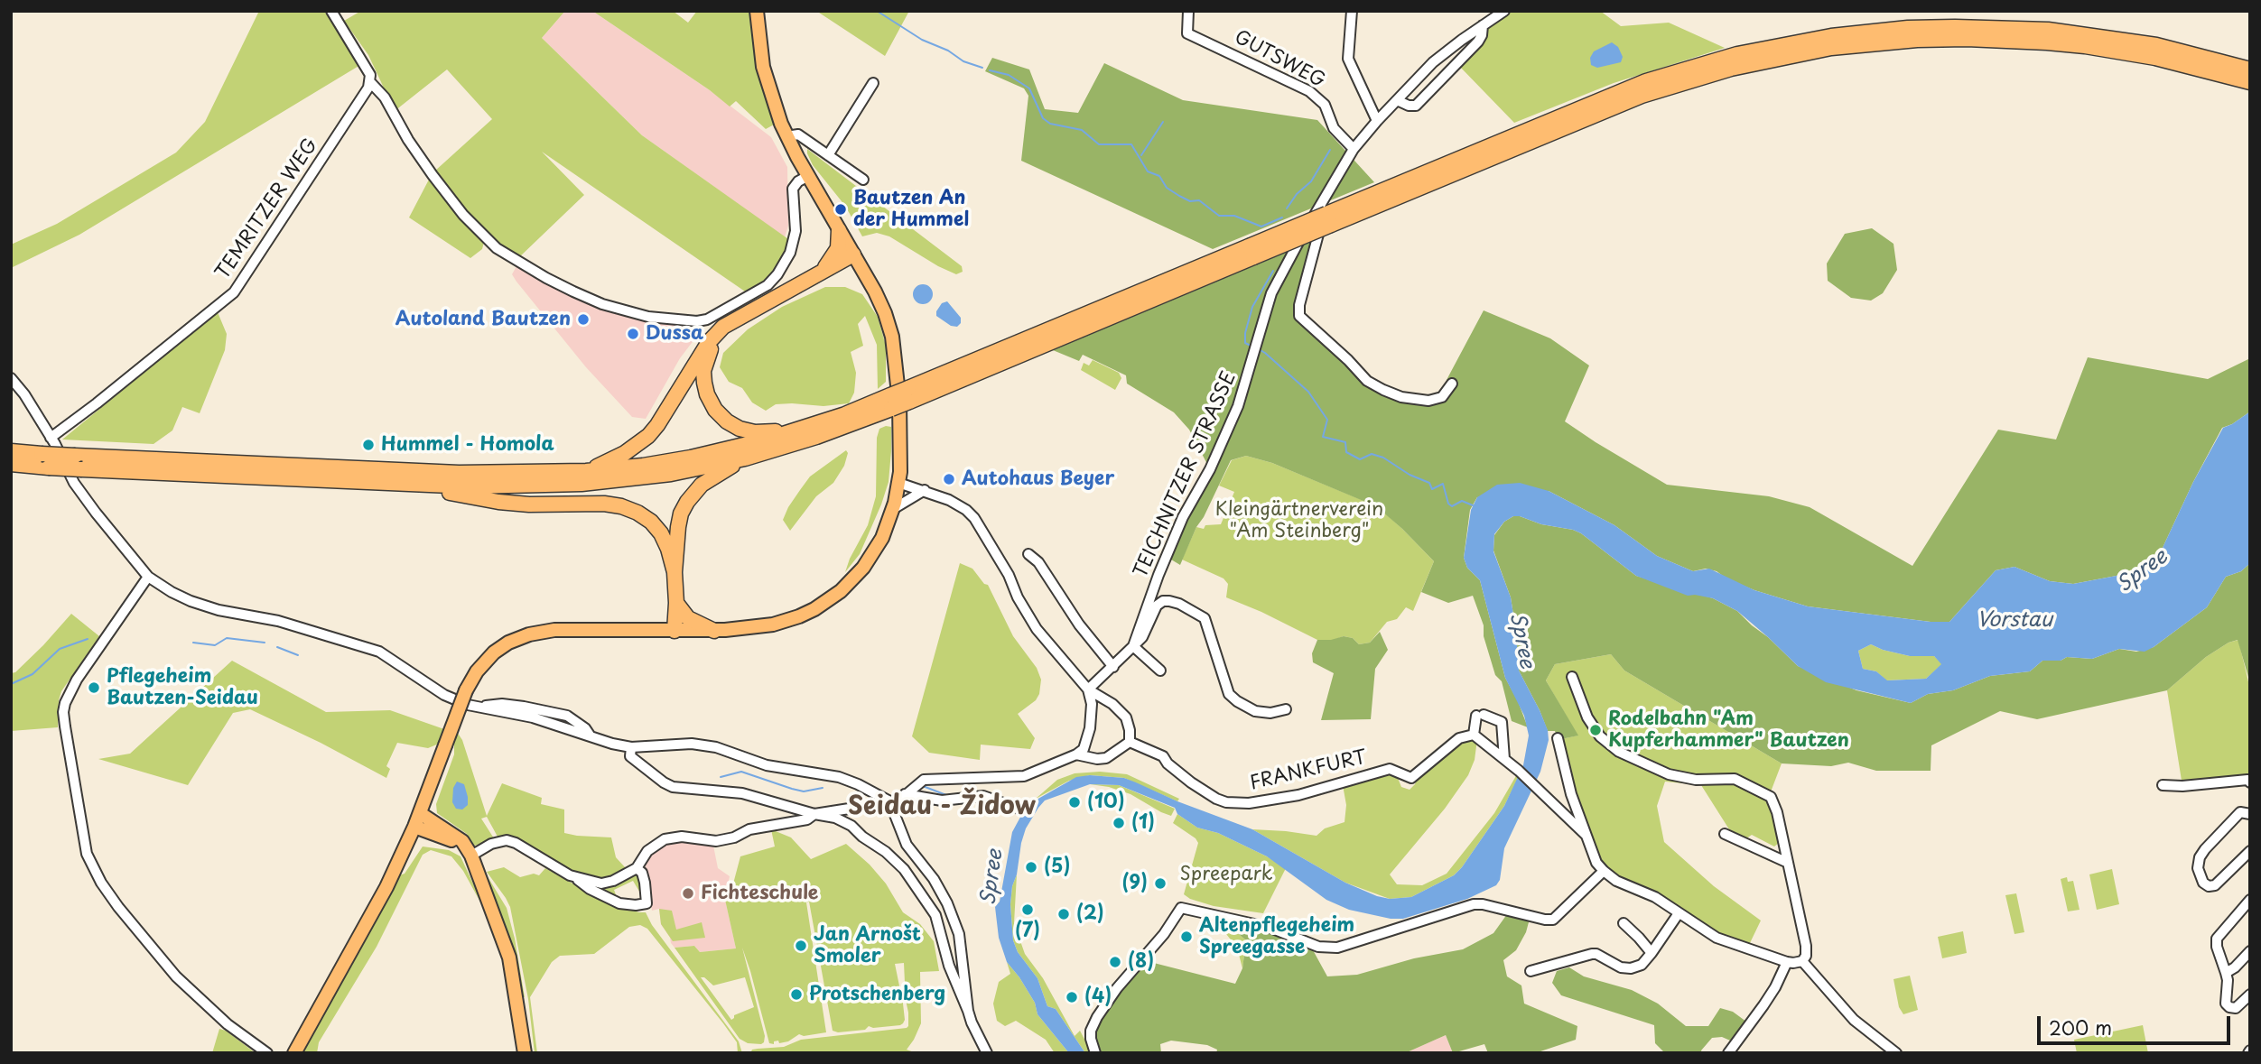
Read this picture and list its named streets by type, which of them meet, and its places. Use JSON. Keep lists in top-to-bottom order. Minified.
{"streets":{"street":["GUTSWEG","TEMRITZER WEG","TEICHNITZER STRASSE","FRANKFURT"]},"crossings":[["GUTSWEG","TEICHNITZER STRASSE"]],"districts":["Seidau - Židow"],"water":["Spree","Vorstau"],"parks":["Kleingärtnerverein \"Am Steinberg\"","Spreepark"],"places":["Bautzen An der Hummel","Autoland Bautzen","Dussa","Hummel - Homola","Autohaus Beyer","Pflegeheim Bautzen-Seidau","Rodelbahn \"Am Kupferhammer\" Bautzen","(10)","(1)","(5)","(9)","Fichteschule","(7)","(2)","Altenpflegeheim Spreegasse","Jan Arnošt Smoler","(8)","Protschenberg","(4)"],"scale_bar":"200 m"}
